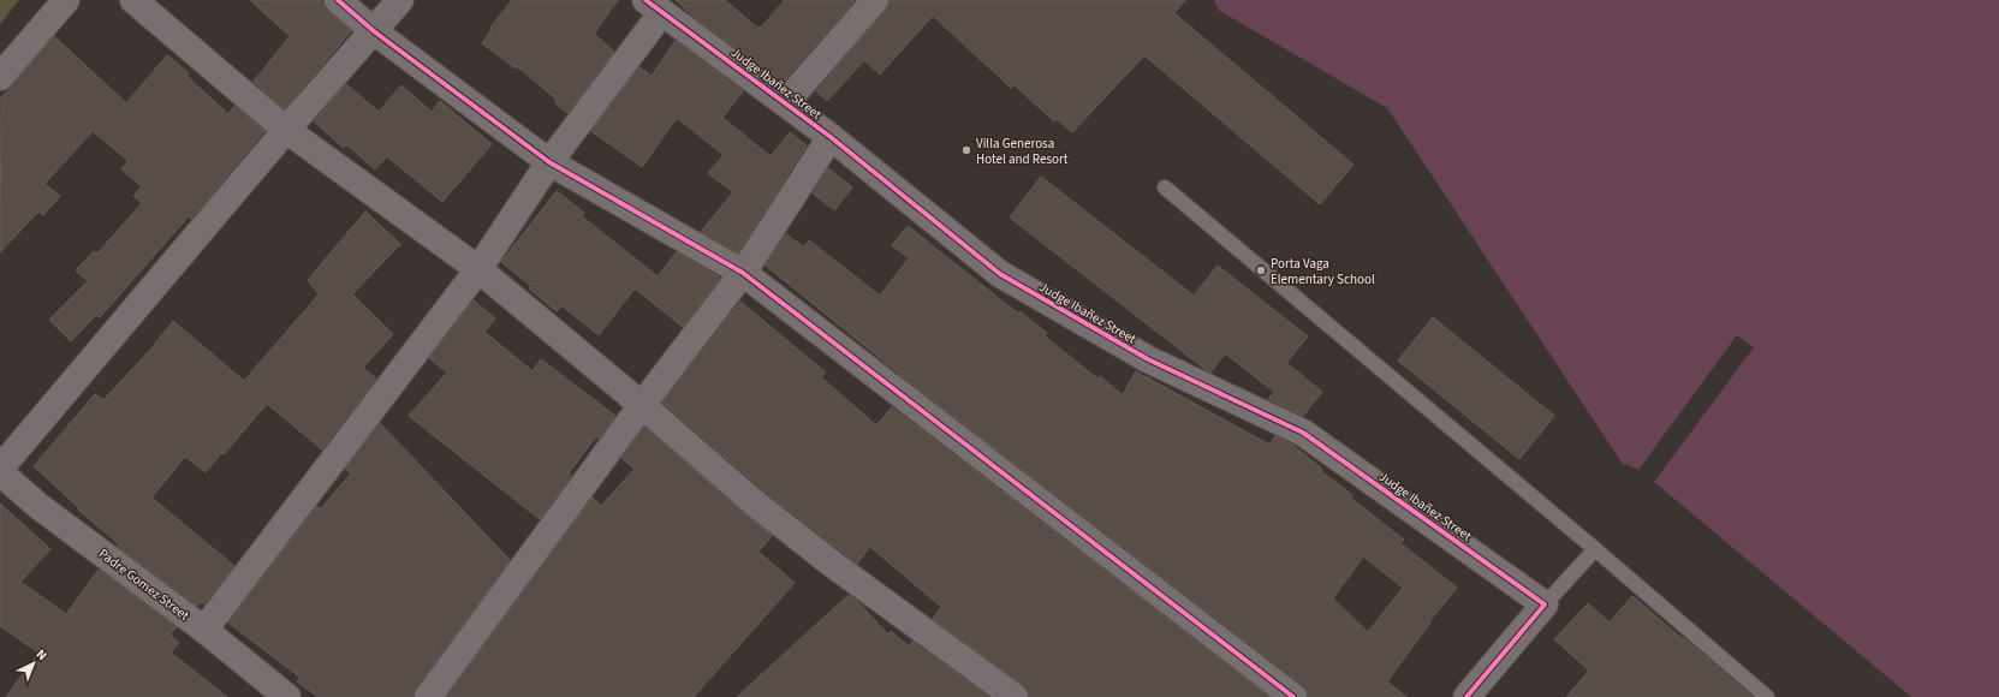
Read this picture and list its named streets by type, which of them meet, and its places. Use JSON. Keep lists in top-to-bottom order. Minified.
{"streets":{"street":["Judge Ibañez Street","Padre Gomez Street"]},"places":["Villa Generosa Hotel and Resort","Porta Vaga Elementary School"],"north":"top right"}
